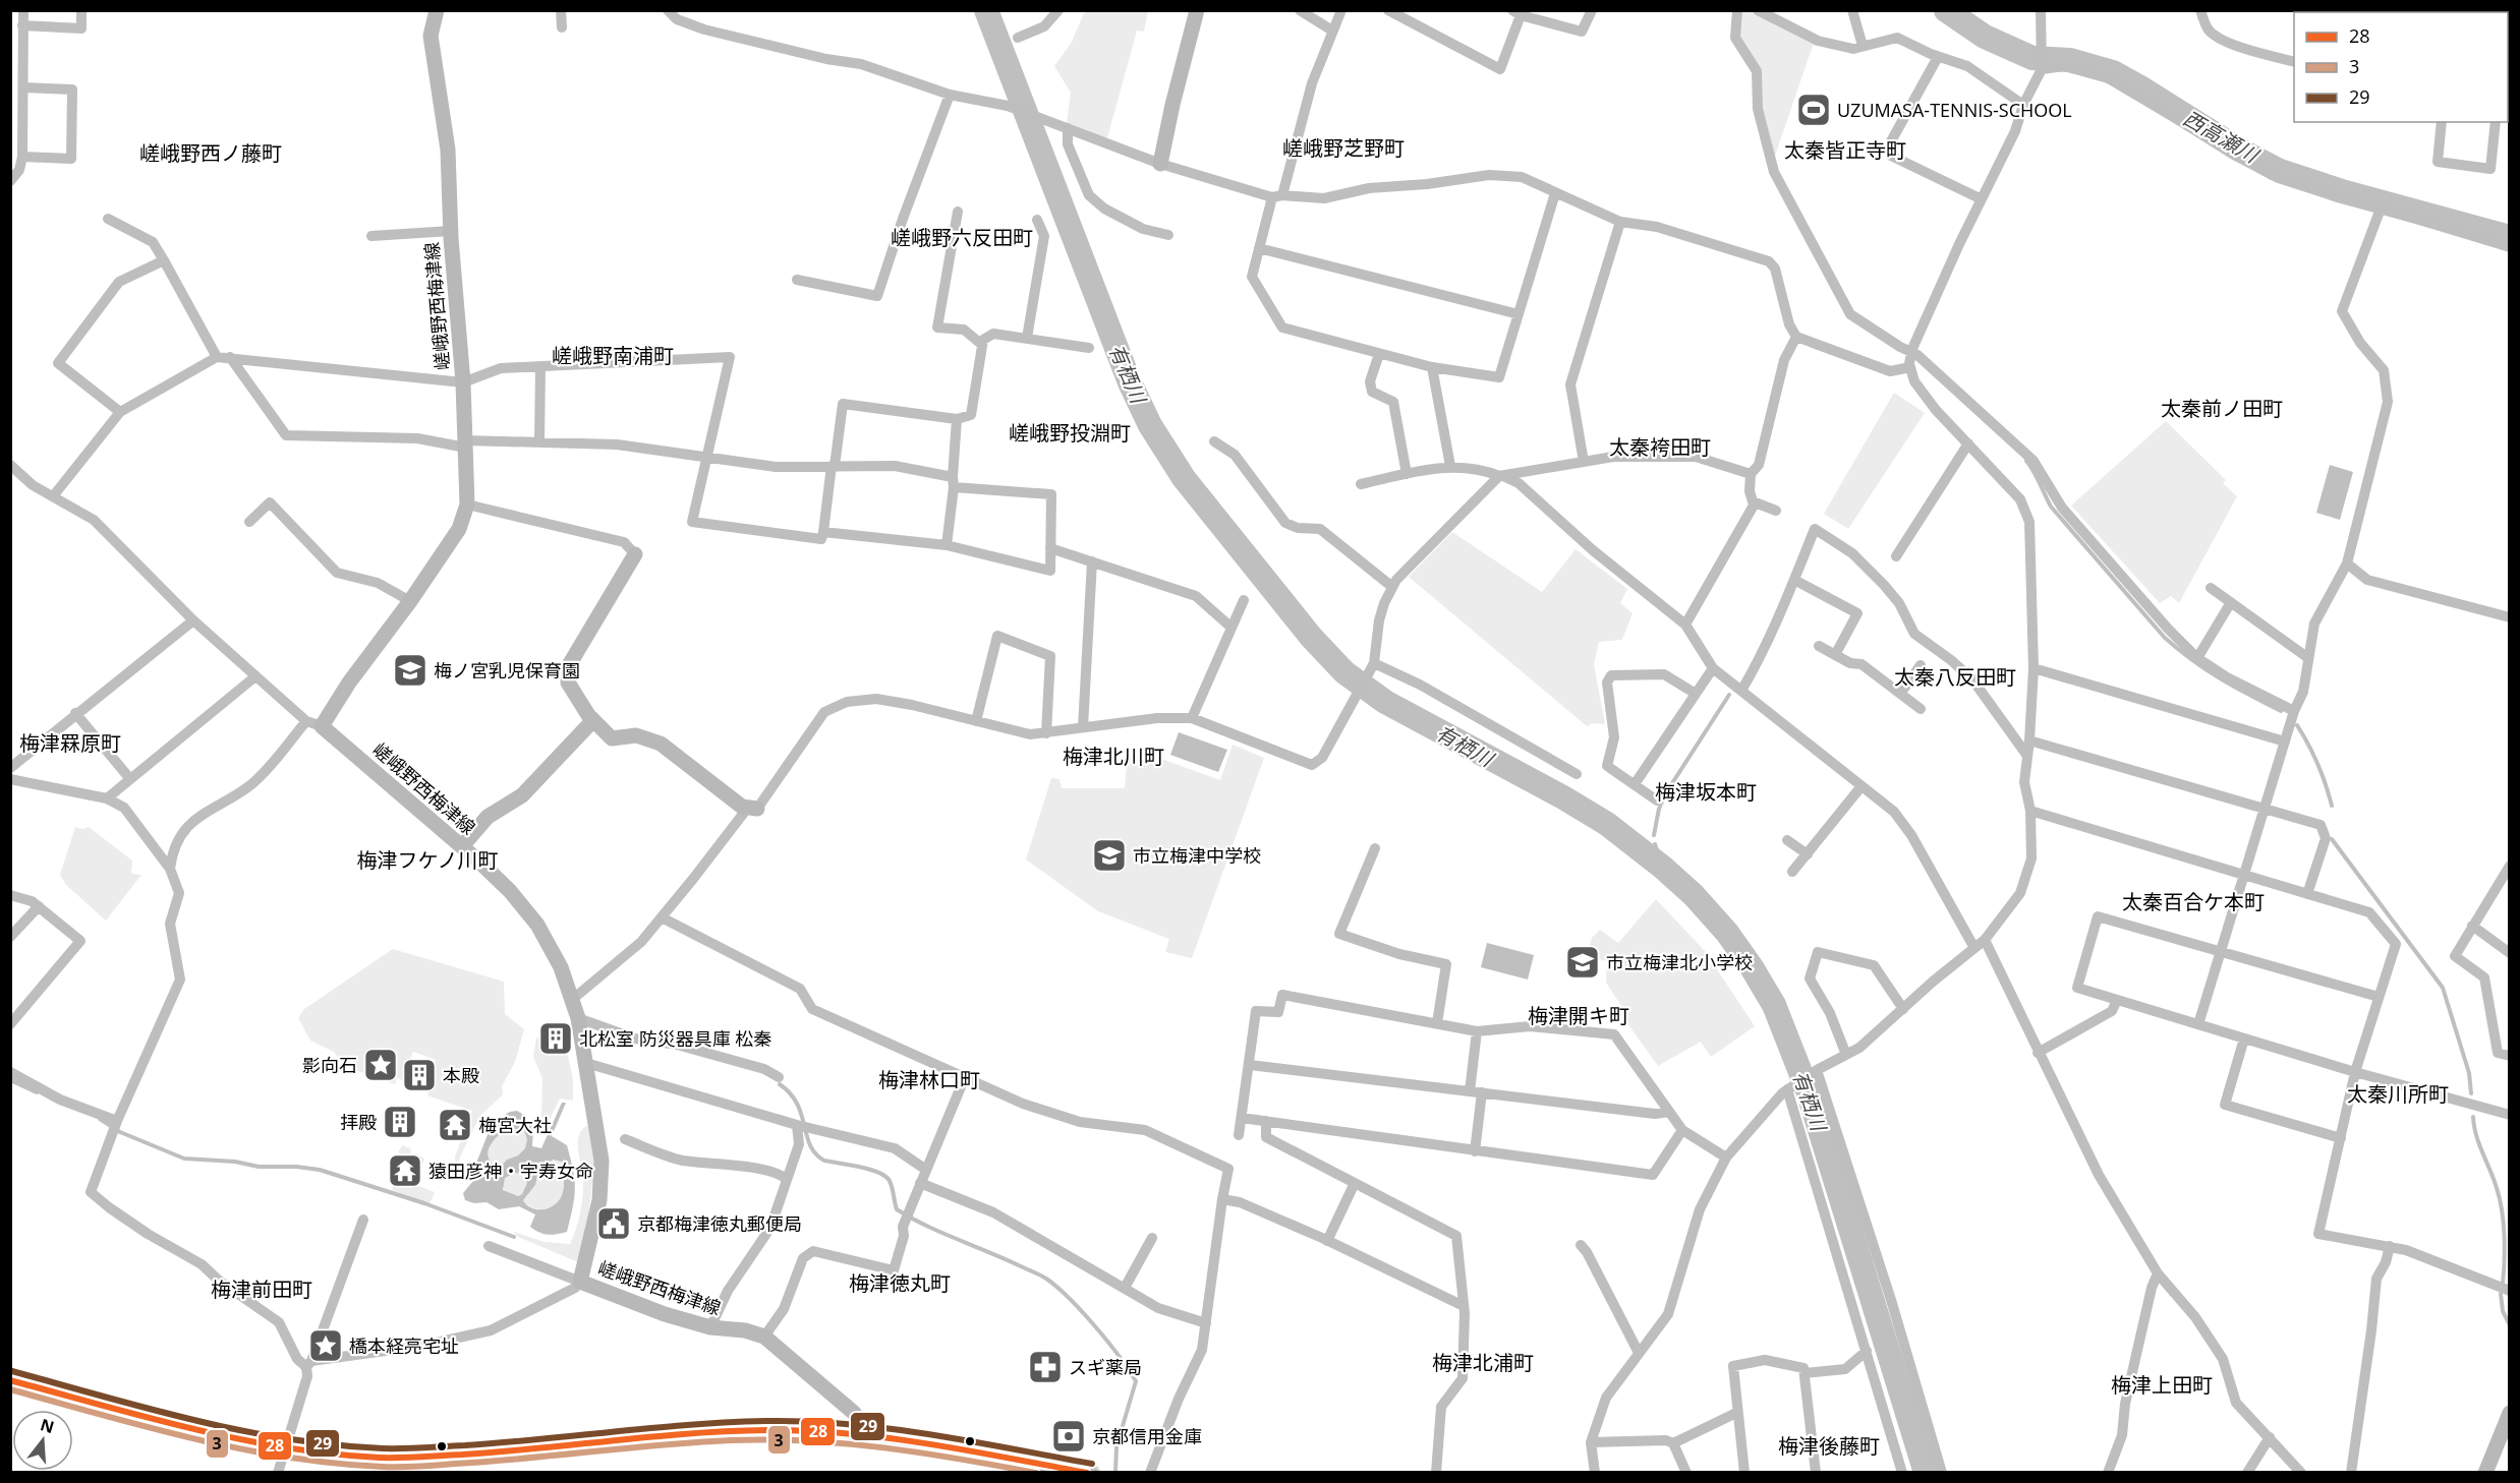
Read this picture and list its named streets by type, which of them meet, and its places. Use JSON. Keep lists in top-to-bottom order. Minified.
{"streets":{"main road":["嵯峨野西梅津線"]},"districts":["嵯峨野芝野町","太秦皆正寺町","嵯峨野西ノ藤町","嵯峨野六反田町","嵯峨野南浦町","太秦前ノ田町","嵯峨野投淵町","太秦袴田町","太秦八反田町","梅津罧原町","梅津北川町","梅津坂本町","梅津フケノ川町","太秦百合ケ本町","梅津開キ町","梅津林口町","太秦川所町","梅津徳丸町","梅津前田町","梅津北浦町","梅津上田町","梅津後藤町"],"water":["西高瀬川","有栖川"],"places":{"sports":["UZUMASA-TENNIS-SCHOOL"],"school or university":["梅ノ宮乳児保育園","市立梅津中学校","市立梅津北小学校"],"building":["北松室 防災器具庫 松秦","本殿","拝殿"],"place":["影向石","橋本経亮宅址"],"temple":["梅宮大社","猿田彦神・宇寿女命"],"public building":["京都梅津徳丸郵便局"],"pharmacy":["スギ薬局"],"bank":["京都信用金庫"]},"lines":["transit line 29","transit line 28","transit line 3"],"legend":["28","3","29"],"north":"top"}
